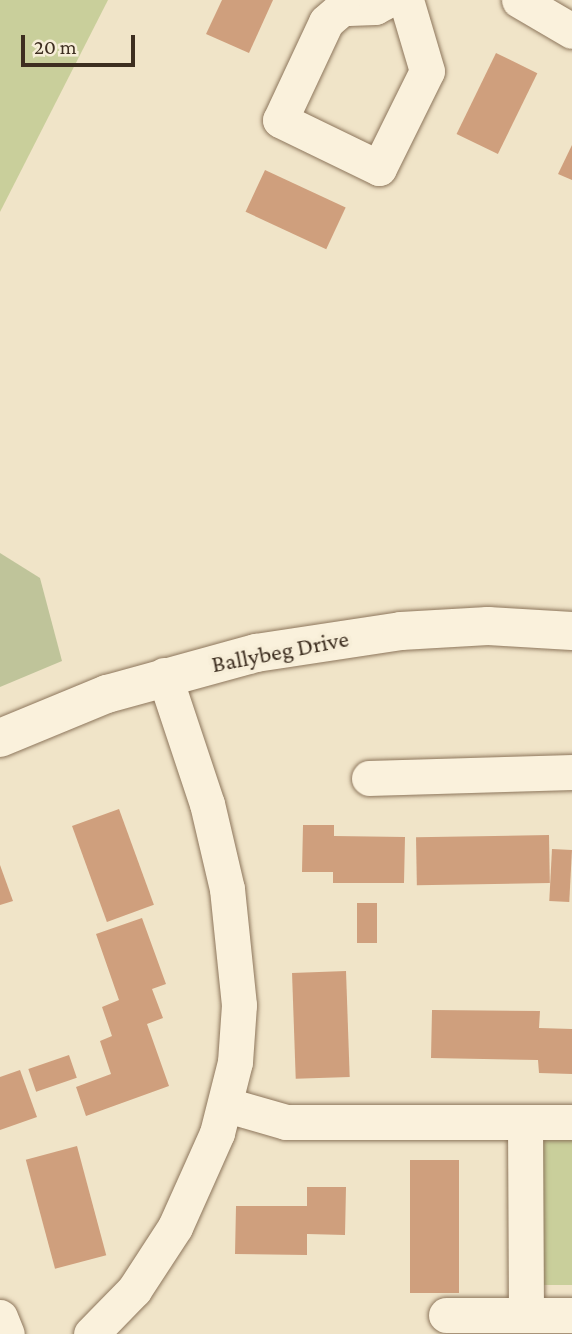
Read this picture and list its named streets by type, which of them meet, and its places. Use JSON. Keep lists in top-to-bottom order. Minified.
{"streets":{"street":["Ballybeg Drive"]},"scale_bar":"20 m"}
